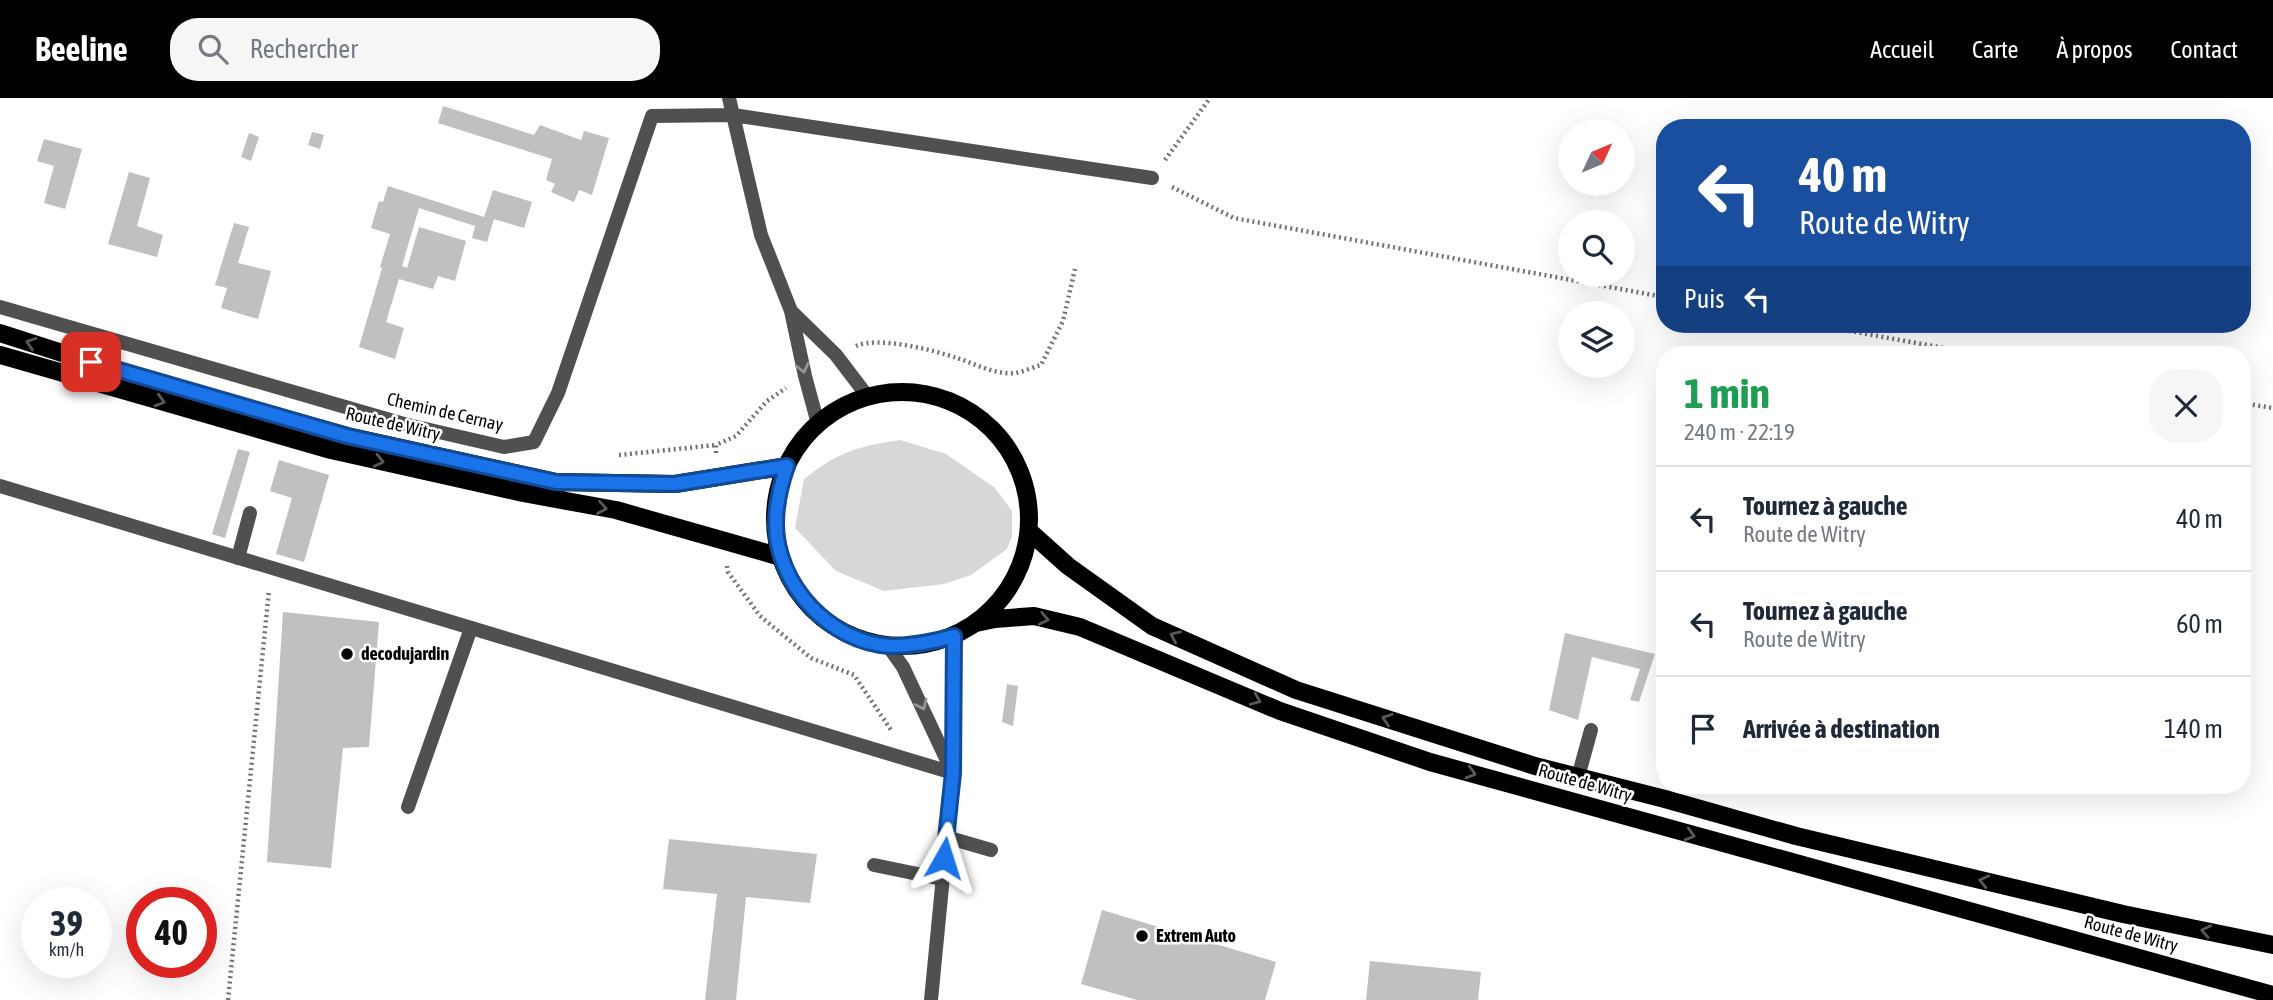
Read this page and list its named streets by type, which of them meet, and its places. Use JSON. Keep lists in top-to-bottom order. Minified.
{"streets":{"main road":["Route de Witry"],"street":["Chemin de Cernay"]},"places":["decodujardin","Extrem Auto"],"north":"top right","page":{"header":"Beeline","search":"Rechercher","nav":["Accueil","Carte","À propos","Contact"],"turn":["40 m","Route de Witry"],"then":"Puis","heading":["1 min","240 m · 22:19"],"list":[{"name":"Tournez à gauche","note":"Route de Witry","value":"40 m"},{"name":"Tournez à gauche","note":"Route de Witry","value":"60 m"},{"name":"Arrivée à destination","value":"140 m"}],"speed":"39 km/h","limit":"40"}}
